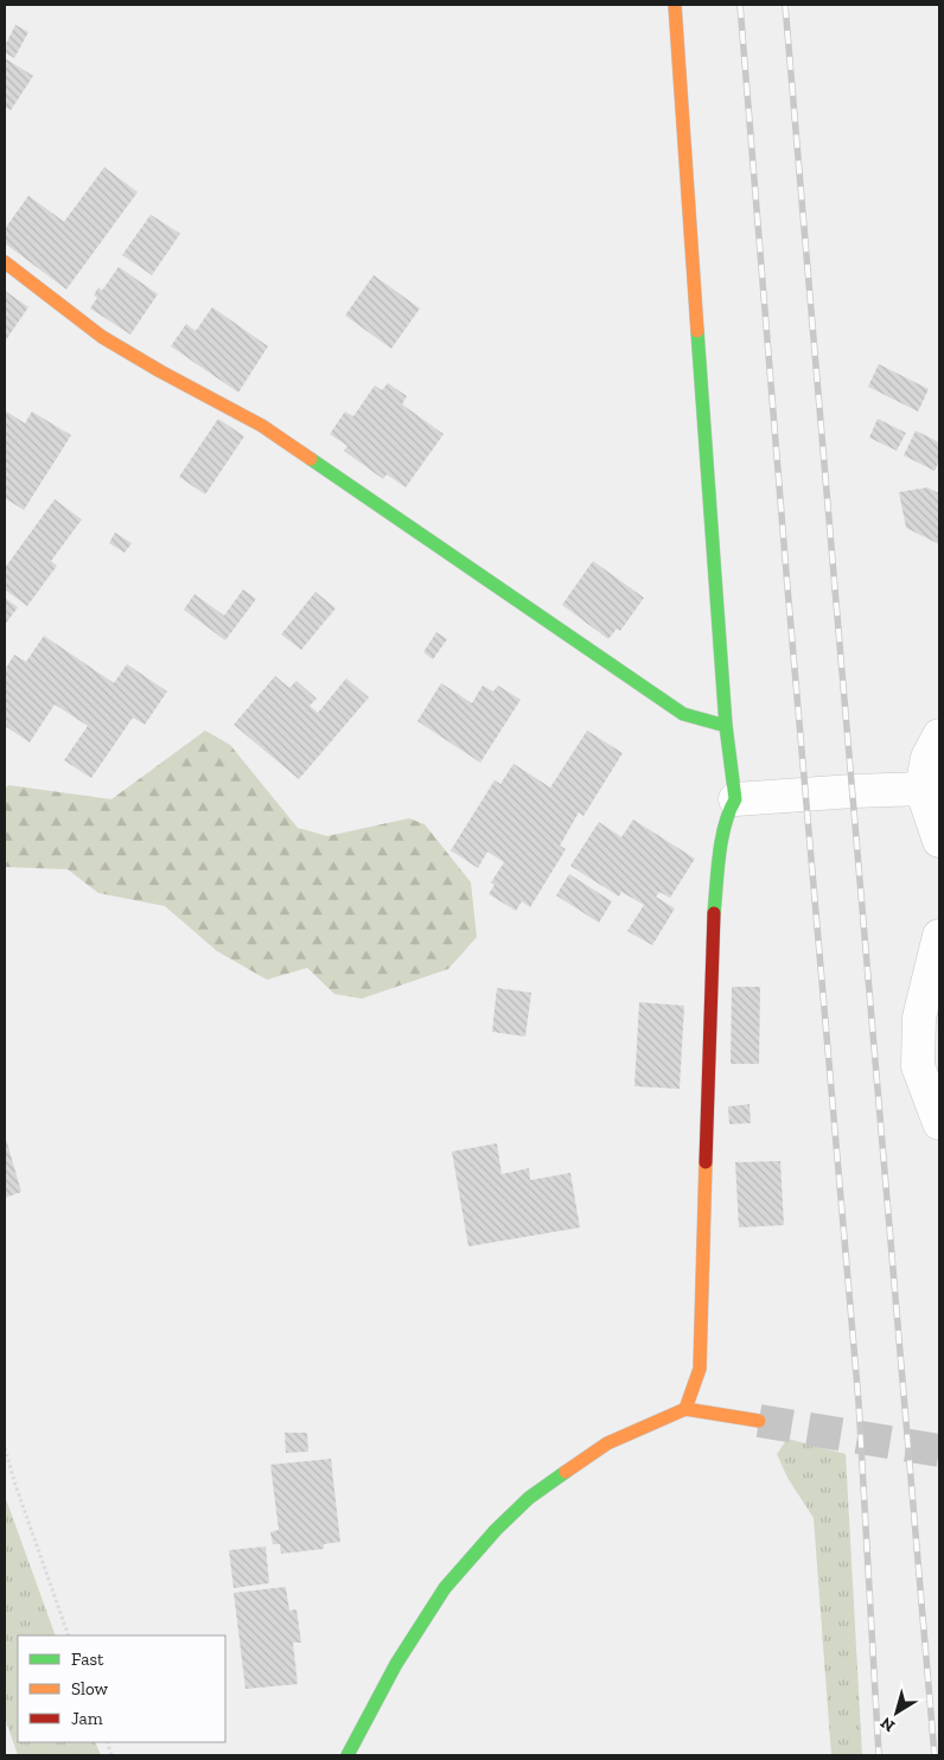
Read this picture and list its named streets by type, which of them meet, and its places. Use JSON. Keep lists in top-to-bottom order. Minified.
{"legend":["Fast","Slow","Jam"],"north":"bottom left"}
